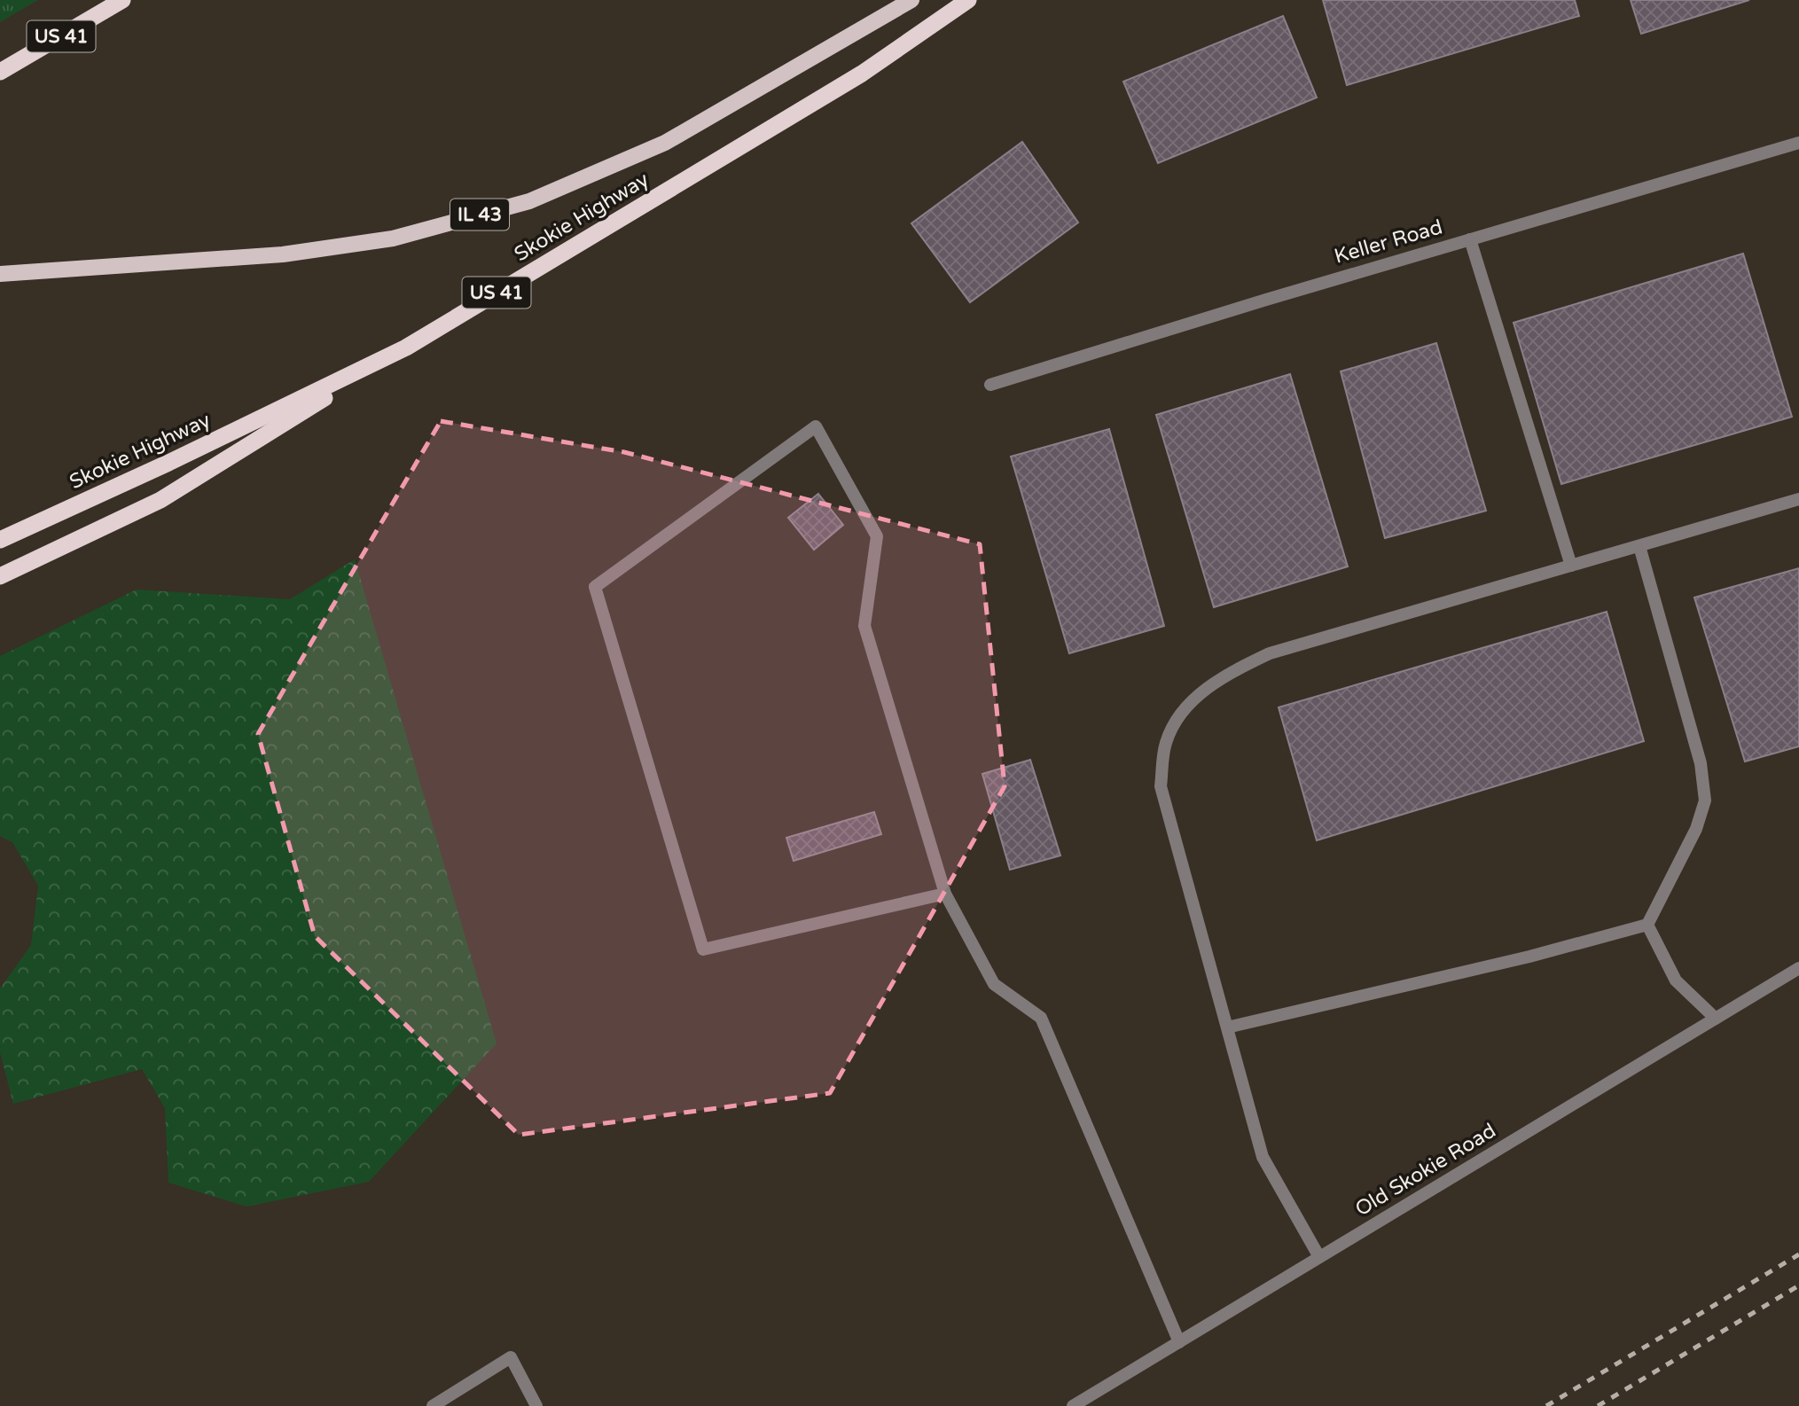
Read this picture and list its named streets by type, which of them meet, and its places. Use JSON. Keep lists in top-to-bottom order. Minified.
{"streets":{"highway":["US 41","Skokie Highway"],"main road":["IL 43"],"street":["Keller Road","Old Skokie Road"]}}
